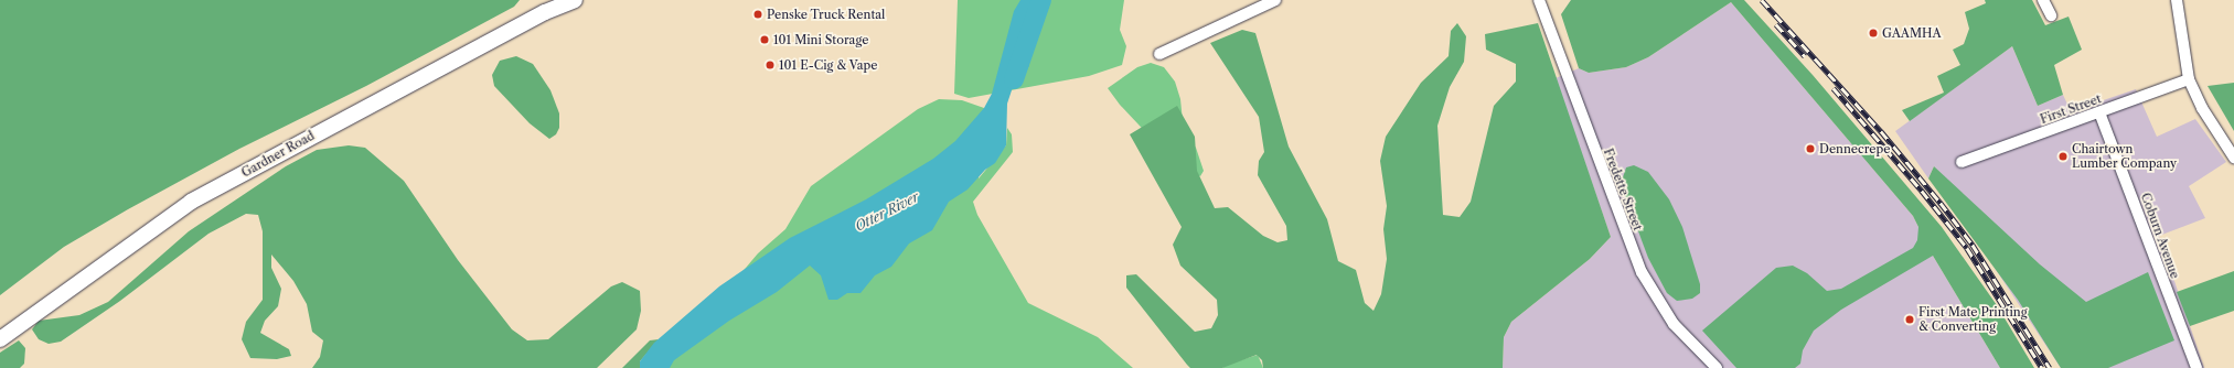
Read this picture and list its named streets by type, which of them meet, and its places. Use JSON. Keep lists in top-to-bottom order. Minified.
{"streets":{"main road":["Gardner Road"],"street":["First Street","Fredette Street","Coburn Avenue"]},"crossings":[["First Street","Coburn Avenue"]],"water":["Otter River"],"places":["Penske Truck Rental","GAAMHA","101 Mini Storage","101 E-Cig & Vape","Dennecrepe","Chairtown Lumber Company","First Mate Printing & Converting"]}
